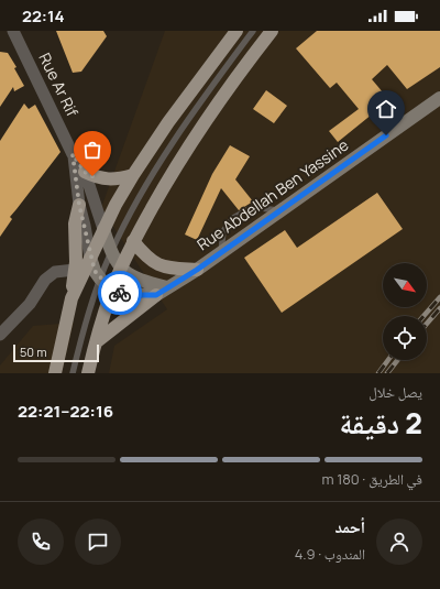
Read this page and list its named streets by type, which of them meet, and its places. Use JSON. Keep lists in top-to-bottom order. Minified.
{"streets":{"street":["Rue Ar Rif","Rue Abdellah Ben Yassine"]},"scale_bar":"50 m","north":"bottom right","page":{"status":"22:14","scale":"50 m","heading":["2 دقيقة","يصل خلال","22:16–22:21"],"panel":["أحمد","المندوب · 4.9"],"bar":"في الطريق · 180 m"}}
